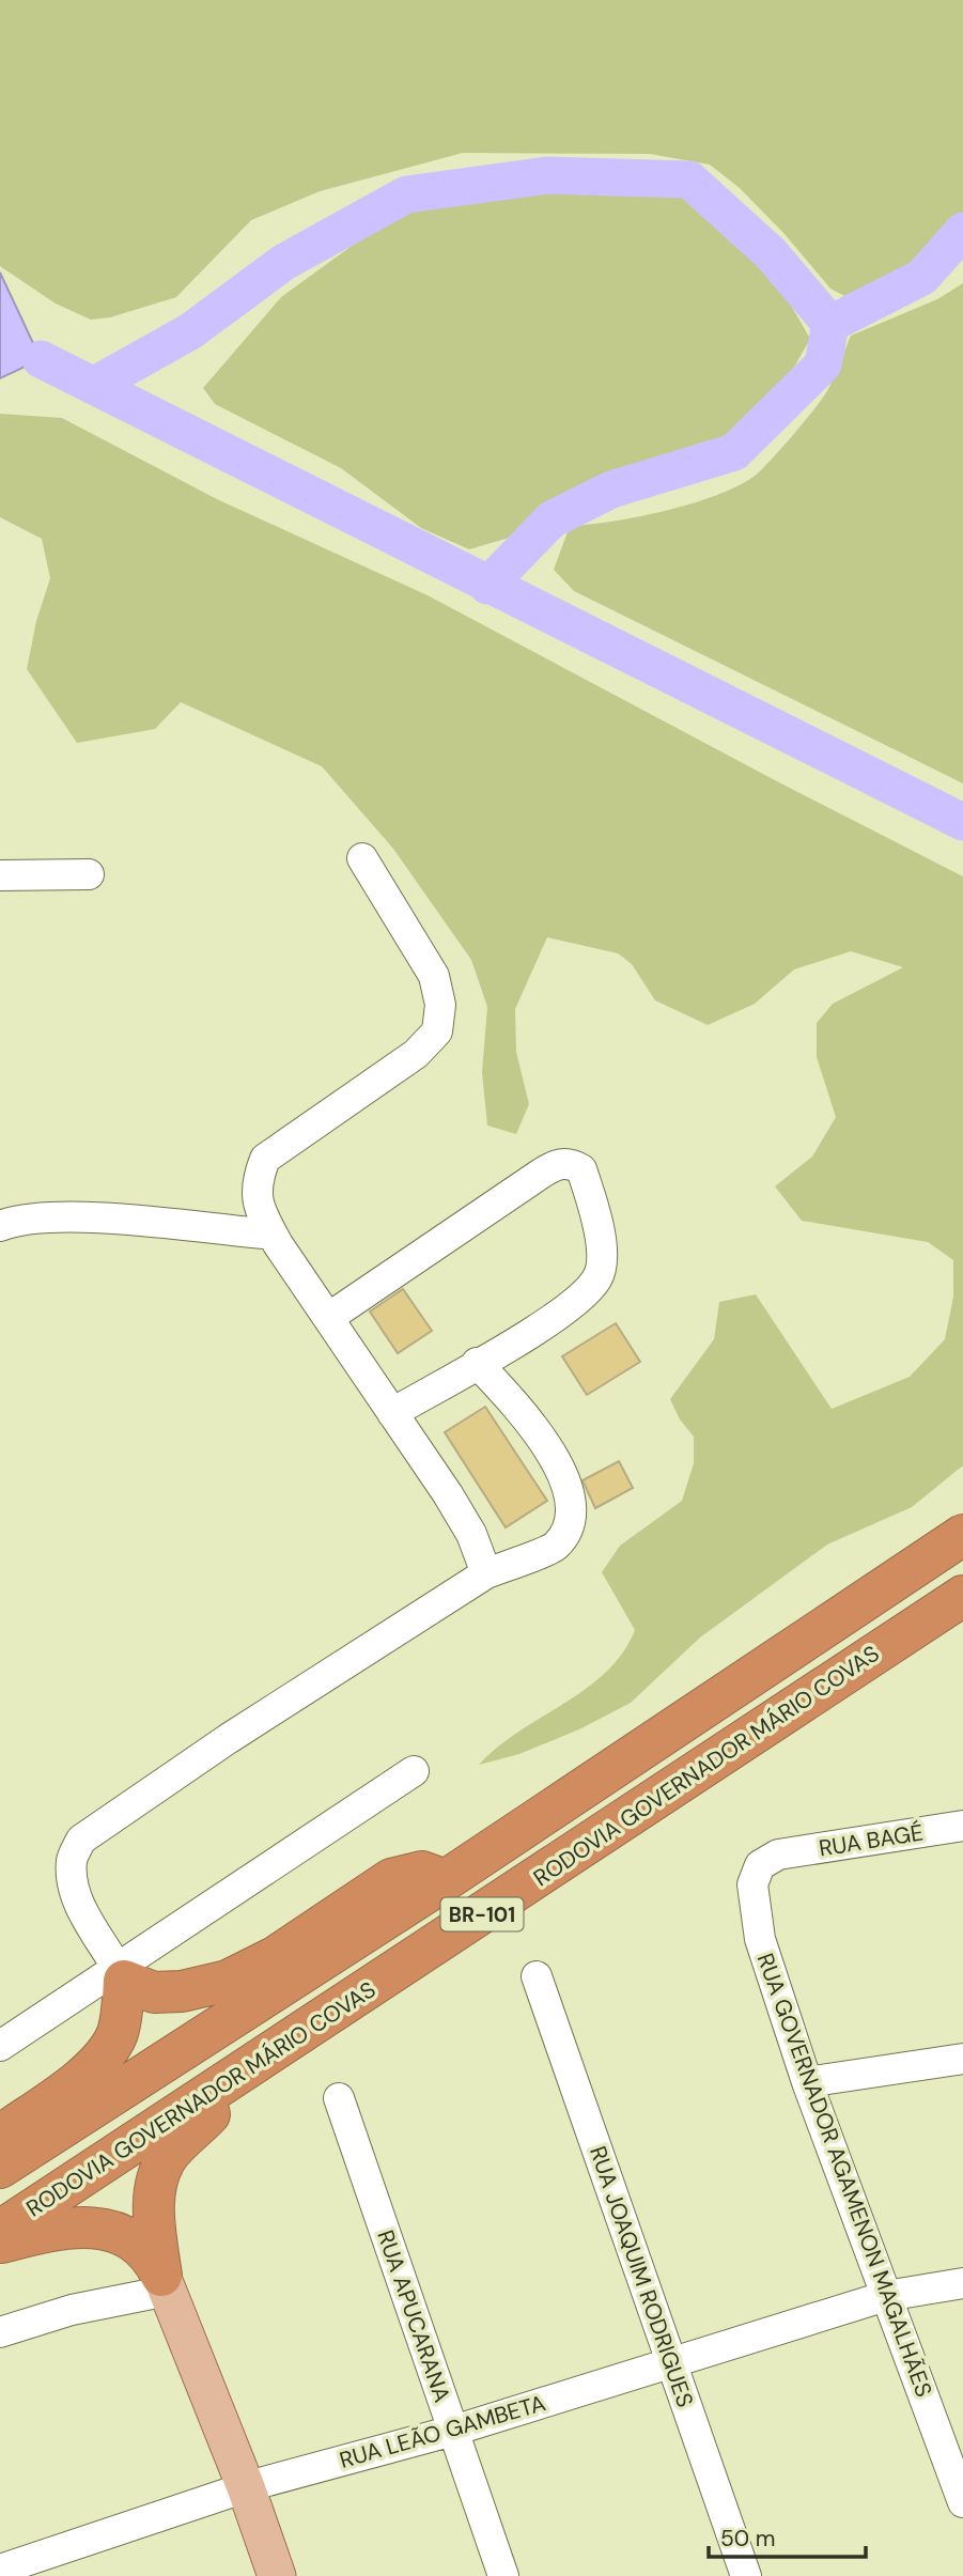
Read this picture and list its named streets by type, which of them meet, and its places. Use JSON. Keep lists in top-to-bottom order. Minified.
{"streets":{"highway":["RODOVIA GOVERNADOR MÁRIO COVAS","BR-101"],"street":["RUA BAGÉ","RUA GOVERNADOR AGAMENON MAGALHÃES","RUA JOAQUIM RODRIGUES","RUA APUCARANA","RUA LEÃO GAMBETA"]},"crossings":[["RUA BAGÉ","RUA GOVERNADOR AGAMENON MAGALHÃES"],["RUA GOVERNADOR AGAMENON MAGALHÃES","RUA LEÃO GAMBETA"],["RUA JOAQUIM RODRIGUES","RUA LEÃO GAMBETA"],["RUA APUCARANA","RUA LEÃO GAMBETA"]],"scale_bar":"50 m"}
